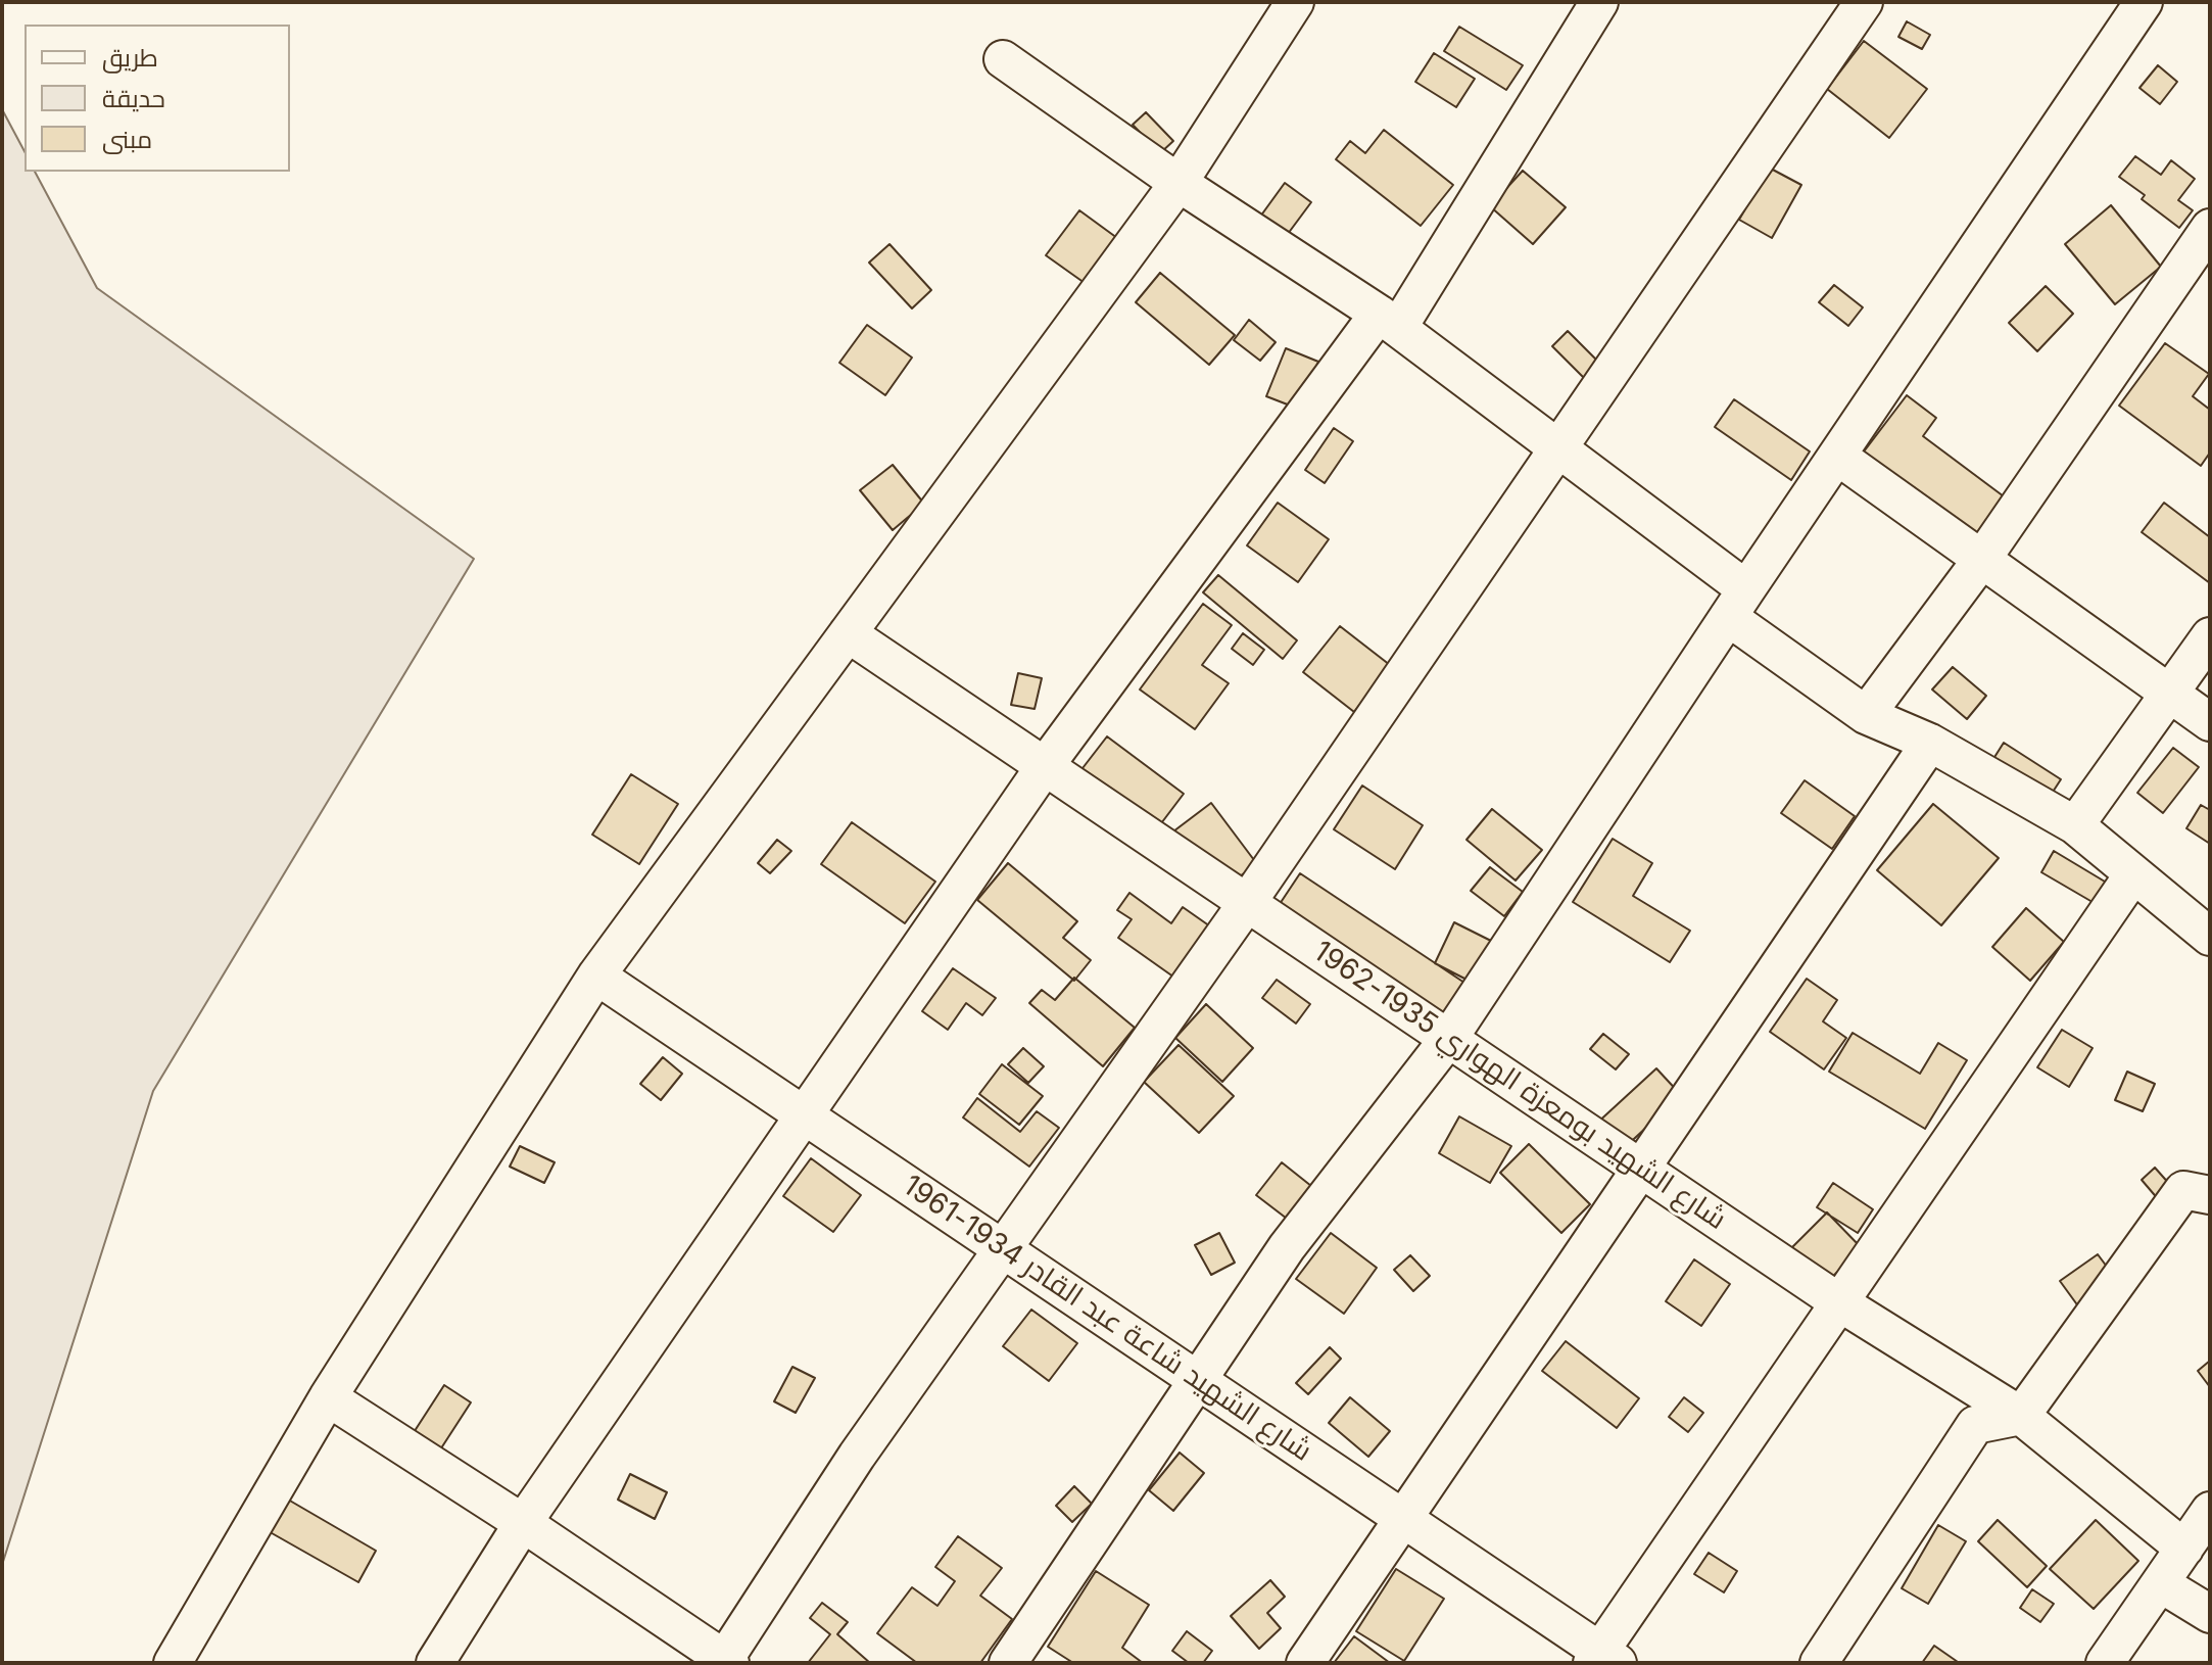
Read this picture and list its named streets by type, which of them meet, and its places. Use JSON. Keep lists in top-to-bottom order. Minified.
{"streets":{"street":["شارع الشهيد بومعزة الهواري 1935-1962","شارع الشهيد شاعة عبد القادر 1934-1961"]},"legend":["طريق","حديقة","مبنى"]}
